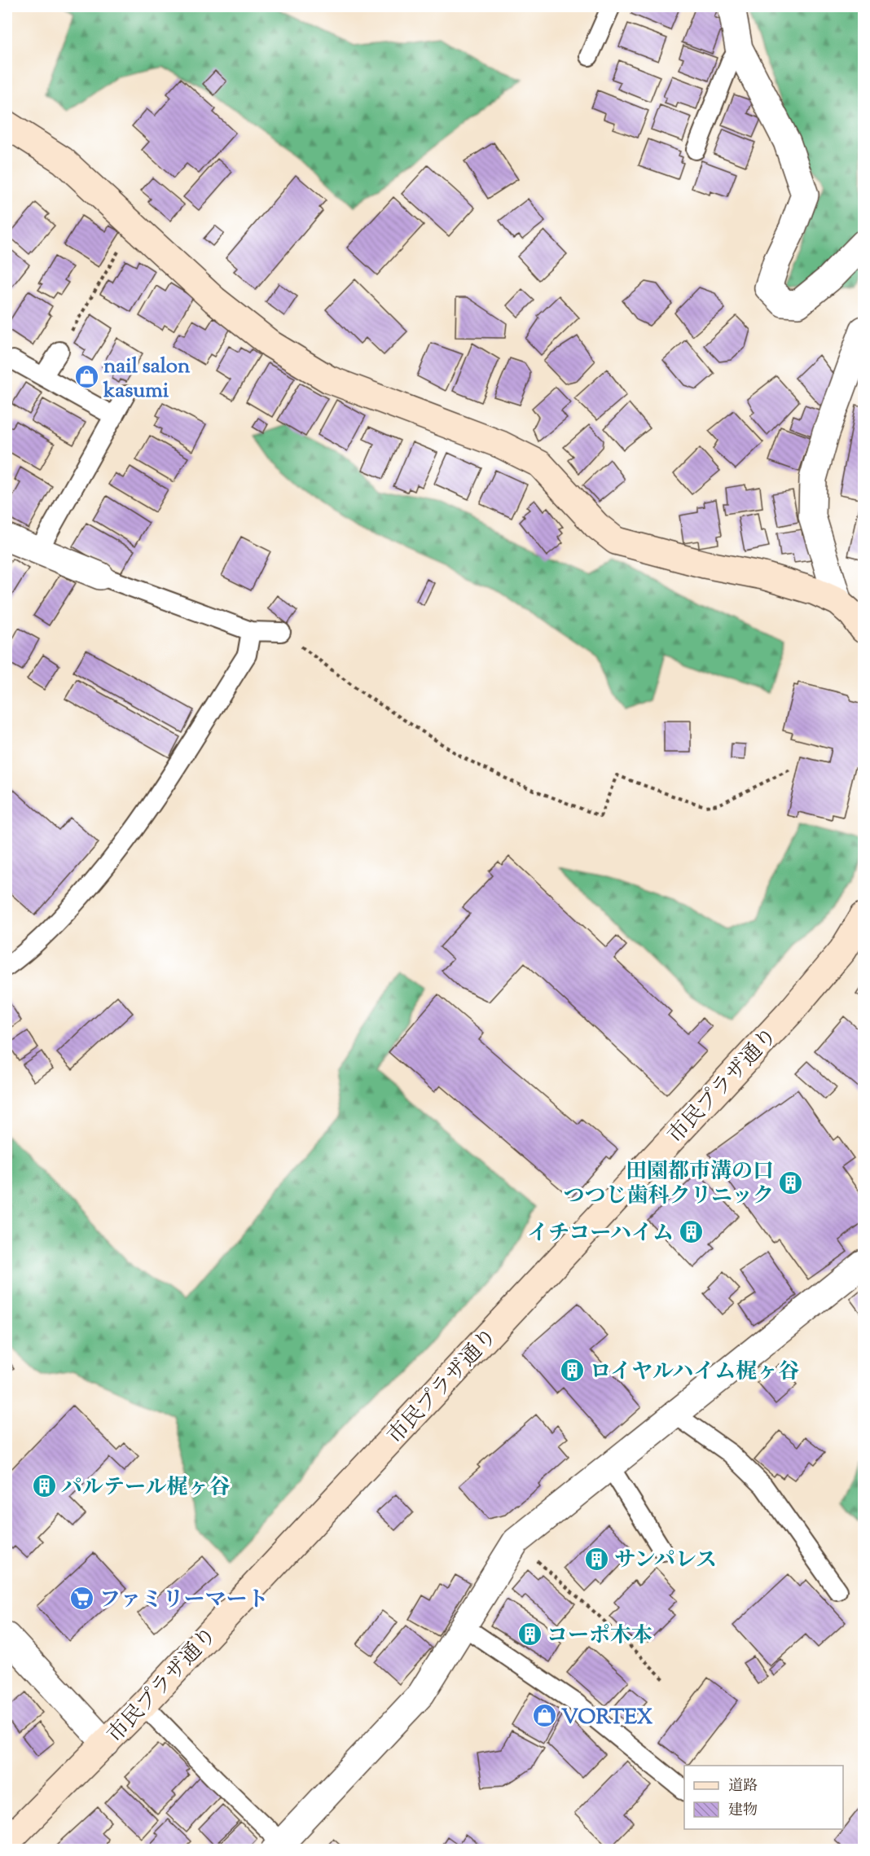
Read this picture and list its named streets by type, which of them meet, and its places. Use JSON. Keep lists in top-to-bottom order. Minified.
{"streets":{"street":["市民プラザ通り"]},"places":{"shop":["nail salon kasumi","VORTEX"],"building":["田園都市溝の口 つつじ歯科クリニック","イチコーハイム","ロイヤルハイム梶ヶ谷","パルテール梶ヶ谷","サンパレス","コーポ木本"],"supermarket":["ファミリーマート"]},"legend":["道路","建物"]}
